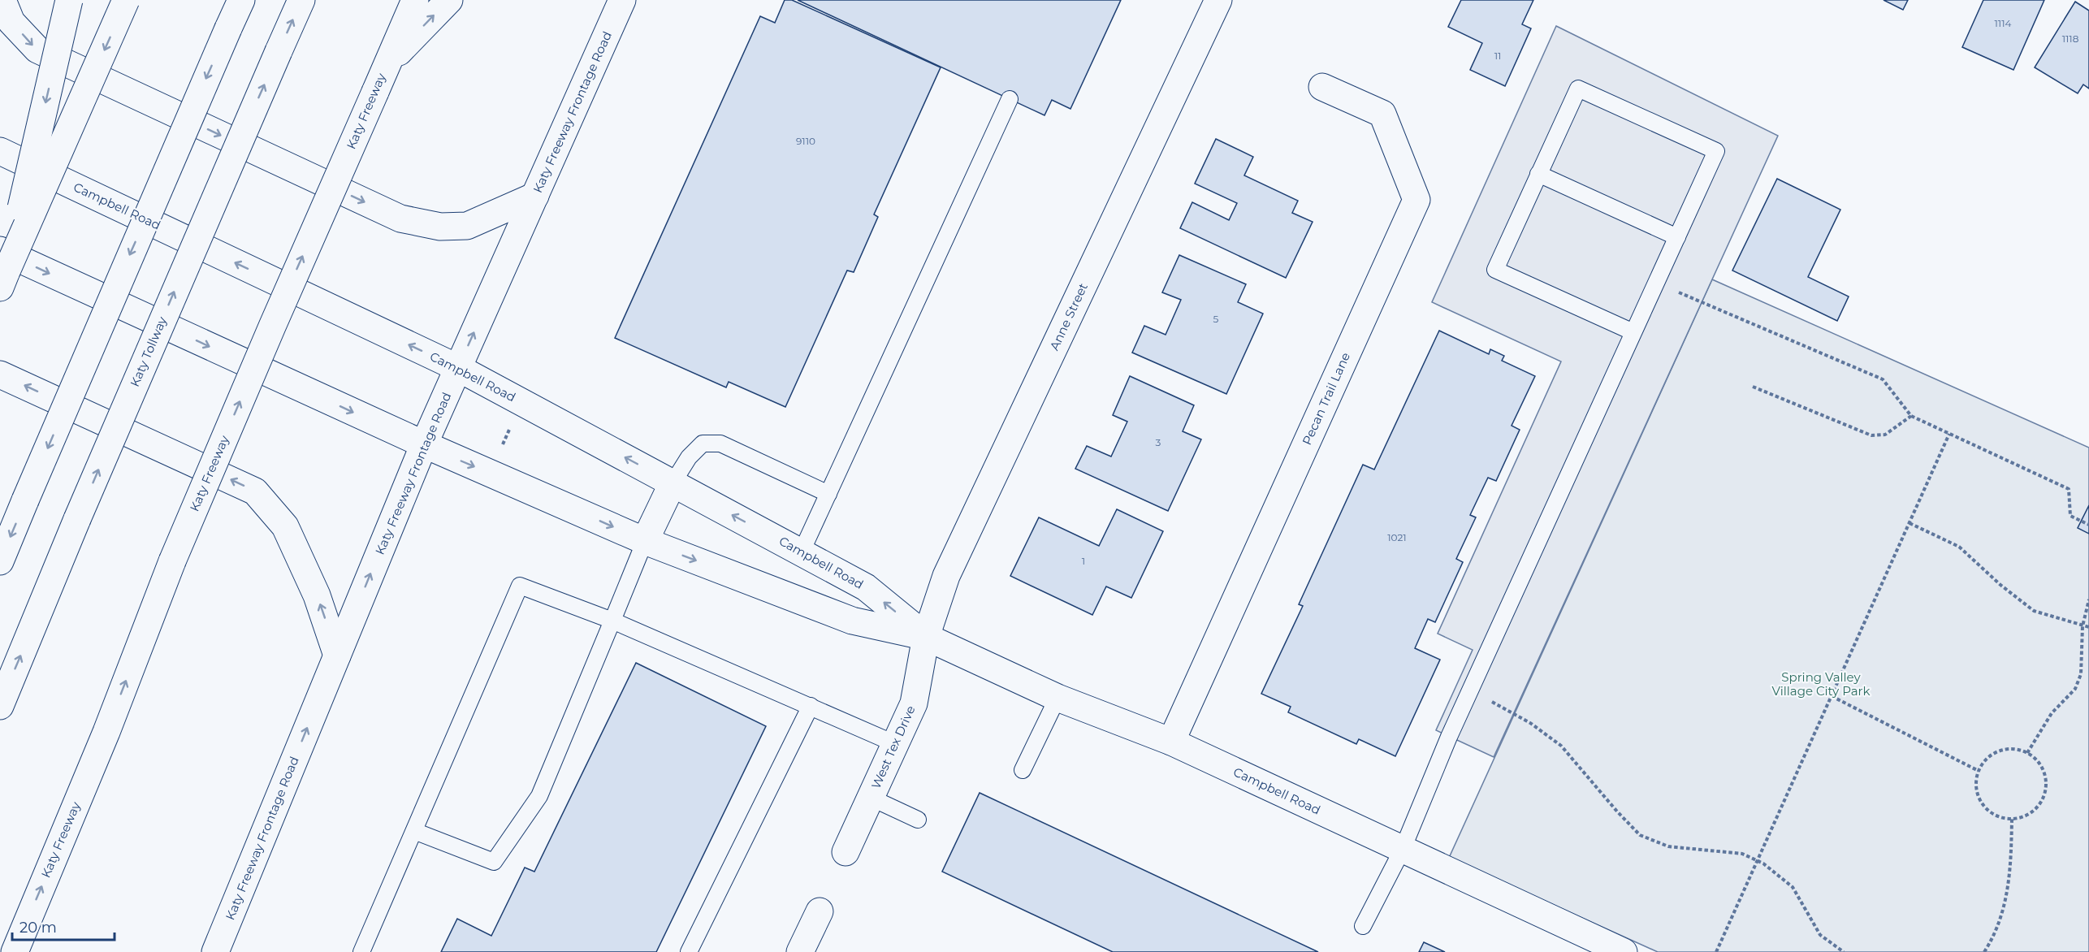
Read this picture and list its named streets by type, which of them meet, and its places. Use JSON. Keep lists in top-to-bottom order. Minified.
{"streets":{"main road":["Katy Freeway","Katy Freeway Frontage Road","Campbell Road","Anne Street","Katy Tollway","Pecan Trail Lane","West Tex Drive"]},"crossings":[["Katy Freeway Frontage Road","Campbell Road"],["Campbell Road","Anne Street"],["Campbell Road","Pecan Trail Lane"],["Campbell Road","West Tex Drive"],["Anne Street","West Tex Drive"]],"one_way":["Katy Freeway Frontage Road"],"parks":["Spring Valley Village City Park"],"house_numbers":["1114","1118","11","9110","5","3","1021","1"],"scale_bar":"20 m"}
